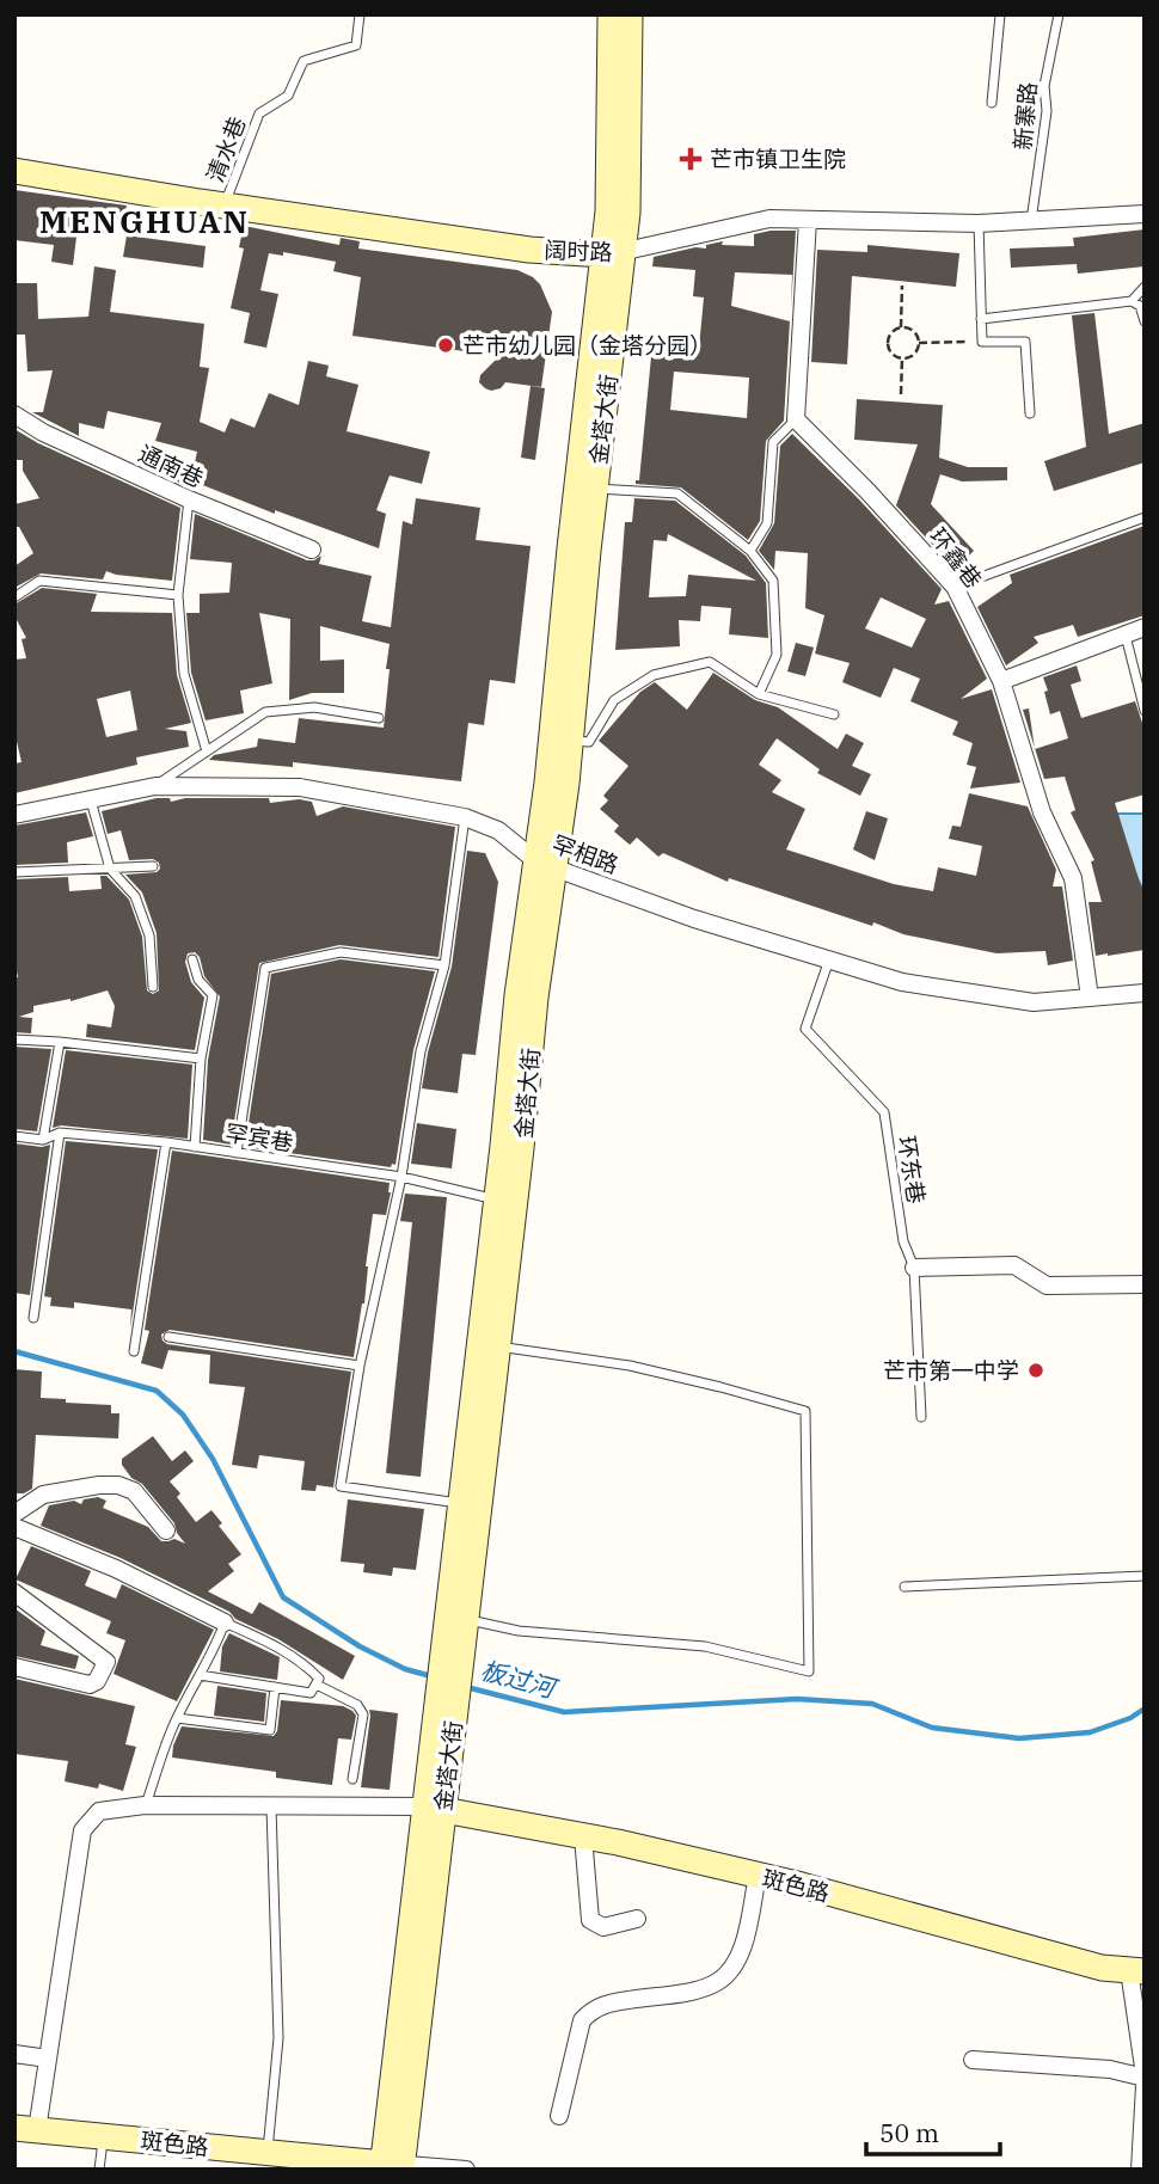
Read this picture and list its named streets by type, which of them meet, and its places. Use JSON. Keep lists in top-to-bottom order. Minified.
{"streets":{"main road":["阔时路","金塔大街","斑色路"],"street":["通南巷","环鑫巷","罕相路"],"lane":["新寨路","清水巷","罕宾巷","环东巷"]},"crossings":[["新寨路","阔时路"],["清水巷","阔时路"],["阔时路","金塔大街"],["金塔大街","罕相路"],["金塔大街","罕宾巷"],["金塔大街","斑色路"],["环鑫巷","罕相路"],["罕相路","环东巷"]],"districts":["MENGHUAN"],"water":["板过河"],"places":{"health":["芒市镇卫生院"],"other":["芒市幼儿园（金塔分园）","芒市第一中学"]},"scale_bar":"50 m"}
